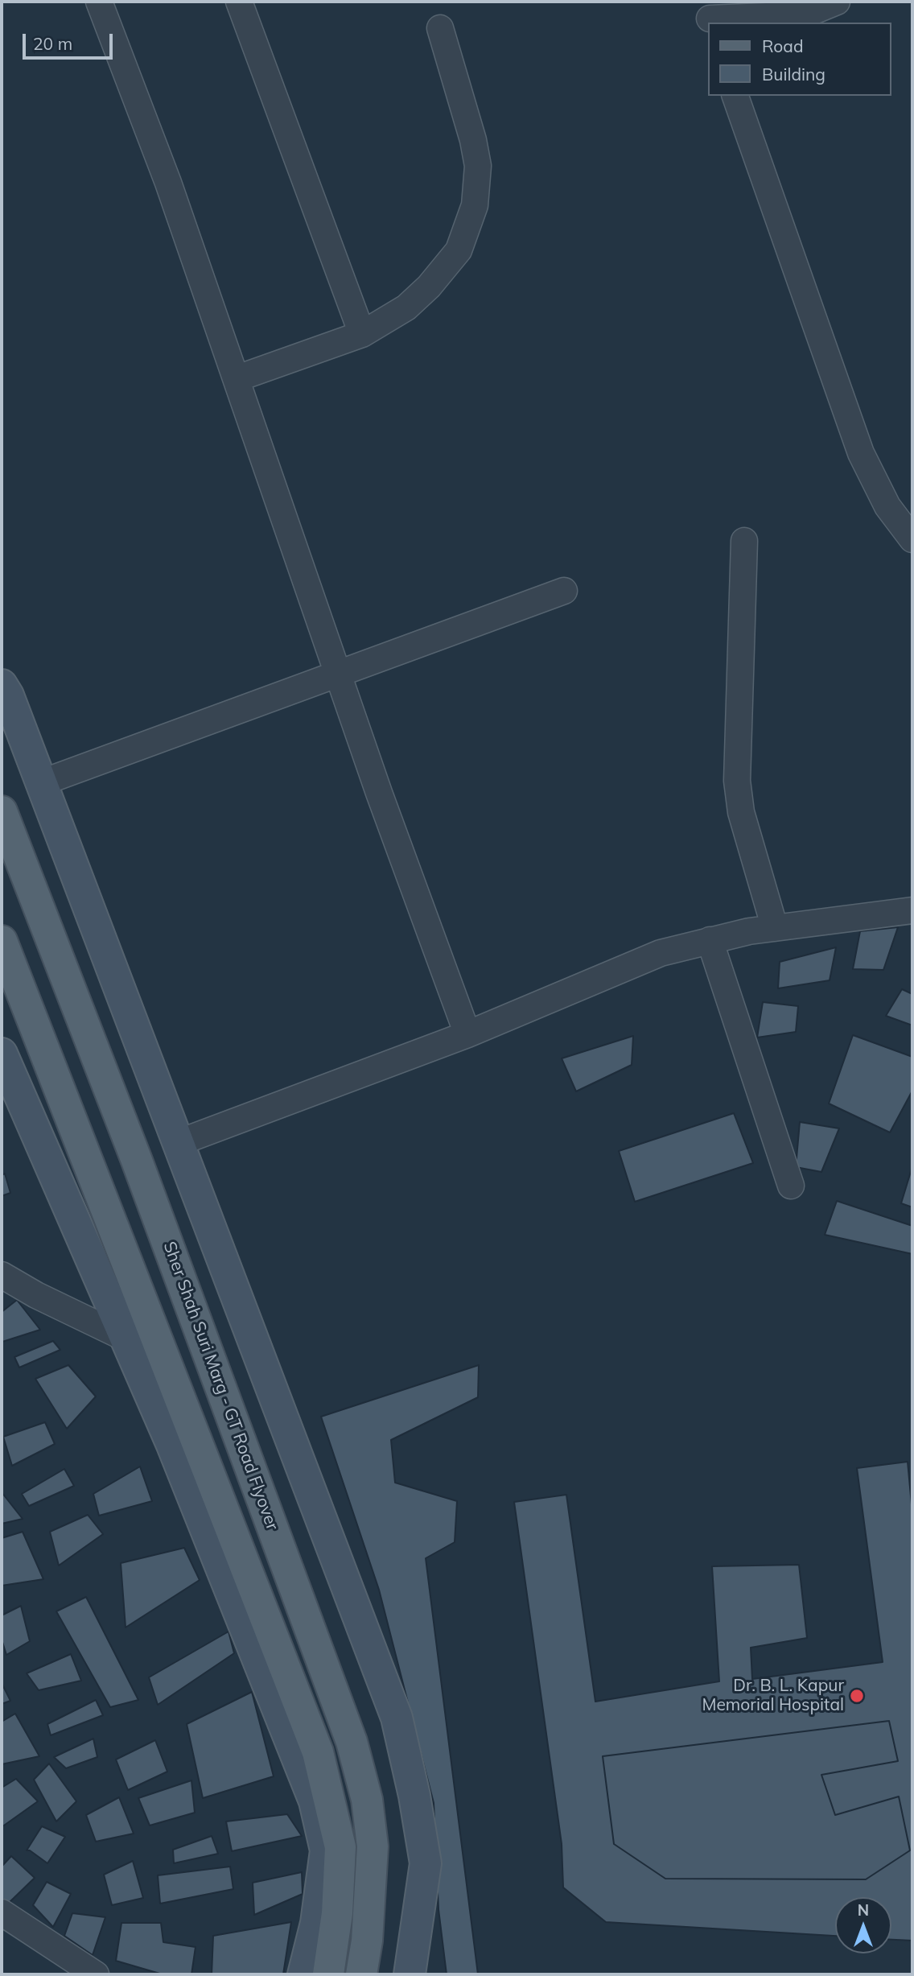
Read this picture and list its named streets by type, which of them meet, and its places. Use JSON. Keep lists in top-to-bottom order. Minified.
{"streets":{"main road":["Sher Shah Suri Marg - GT Road Flyover"]},"places":["Dr. B. L. Kapur Memorial Hospital"],"legend":["Road","Building"],"scale_bar":"20 m","north":"top"}
